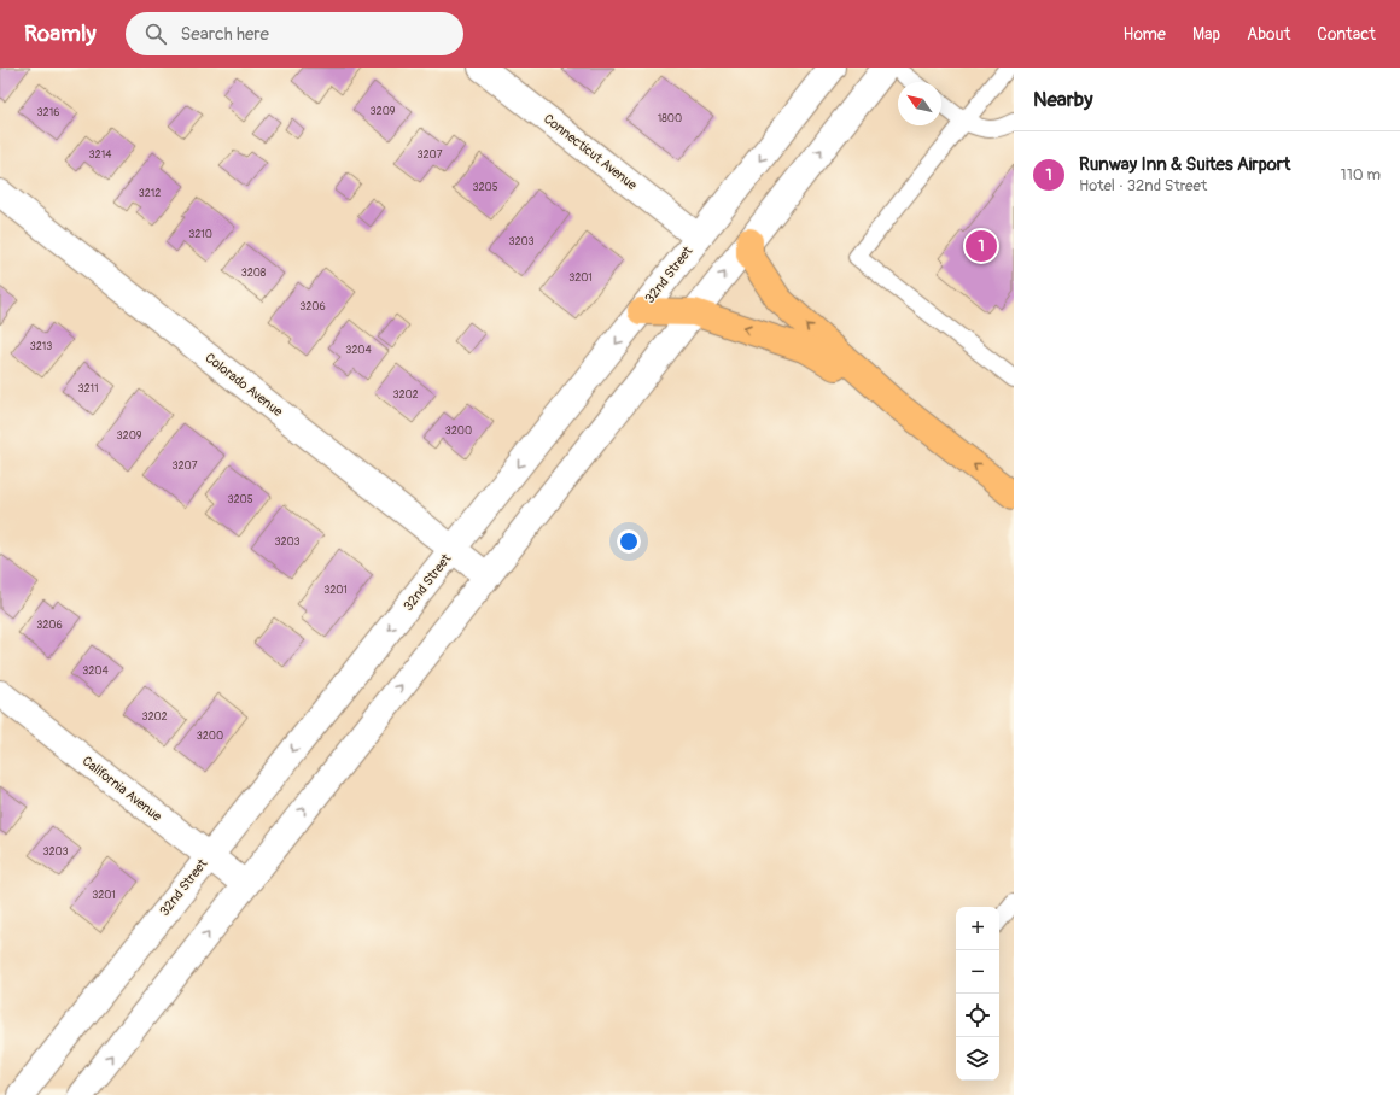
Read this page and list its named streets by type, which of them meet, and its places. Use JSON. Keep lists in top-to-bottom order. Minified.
{"streets":{"street":["Connecticut Avenue","32nd Street","Colorado Avenue","California Avenue"]},"crossings":[["Connecticut Avenue","32nd Street"],["32nd Street","Colorado Avenue"],["32nd Street","California Avenue"]],"house_numbers":["3209","3216","1800","3214","3207","3205","3212","3210","3203","3208","3201","3206","3213","3204","3211","3202","3200","3209","3207","3205","3203","3201","3206","3204","3202","3200","3203","3201"],"north":"top left","page":{"header":"Roamly","search":"Search here","nav":["Home","Map","About","Contact"],"heading":"Nearby","list":[{"mark":"1","name":"Runway Inn & Suites Airport","note":"Hotel · 32nd Street","value":"110 m"}],"pins":"1","map_buttons":["+","−"]}}
